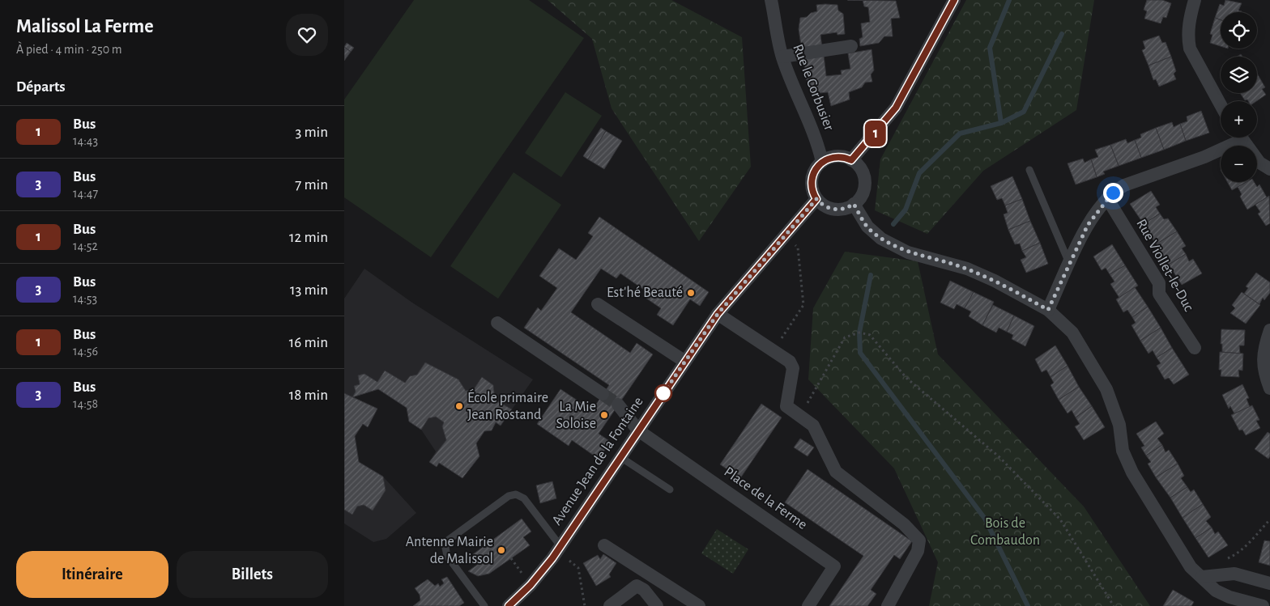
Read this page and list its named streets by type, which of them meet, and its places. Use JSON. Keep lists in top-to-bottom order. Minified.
{"streets":{"street":["Rue le Corbusier","Rue Viollet-le-Duc","Avenue Jean de la Fontaine","Place de la Ferme"]},"crossings":[["Rue le Corbusier","Avenue Jean de la Fontaine"],["Avenue Jean de la Fontaine","Place de la Ferme"]],"parks":["Bois de Combaudon"],"places":["Est'hé Beauté","École primaire Jean Rostand","La Mie Soloise","Antenne Mairie de Malissol"],"lines":["bus line 1"],"page":{"heading":[["Malissol La Ferme","À pied · 4 min · 250 m"],"Départs"],"on_map":"1","map_buttons":["+","−"],"list":[{"mark":"1","name":"Bus","note":"14:43","value":"3 min"},{"mark":"3","name":"Bus","note":"14:47","value":"7 min"},{"mark":"1","name":"Bus","note":"14:52","value":"12 min"},{"mark":"3","name":"Bus","note":"14:53","value":"13 min"},{"mark":"1","name":"Bus","note":"14:56","value":"16 min"},{"mark":"3","name":"Bus","note":"14:58","value":"18 min"}],"buttons":["Itinéraire","Billets"]}}
